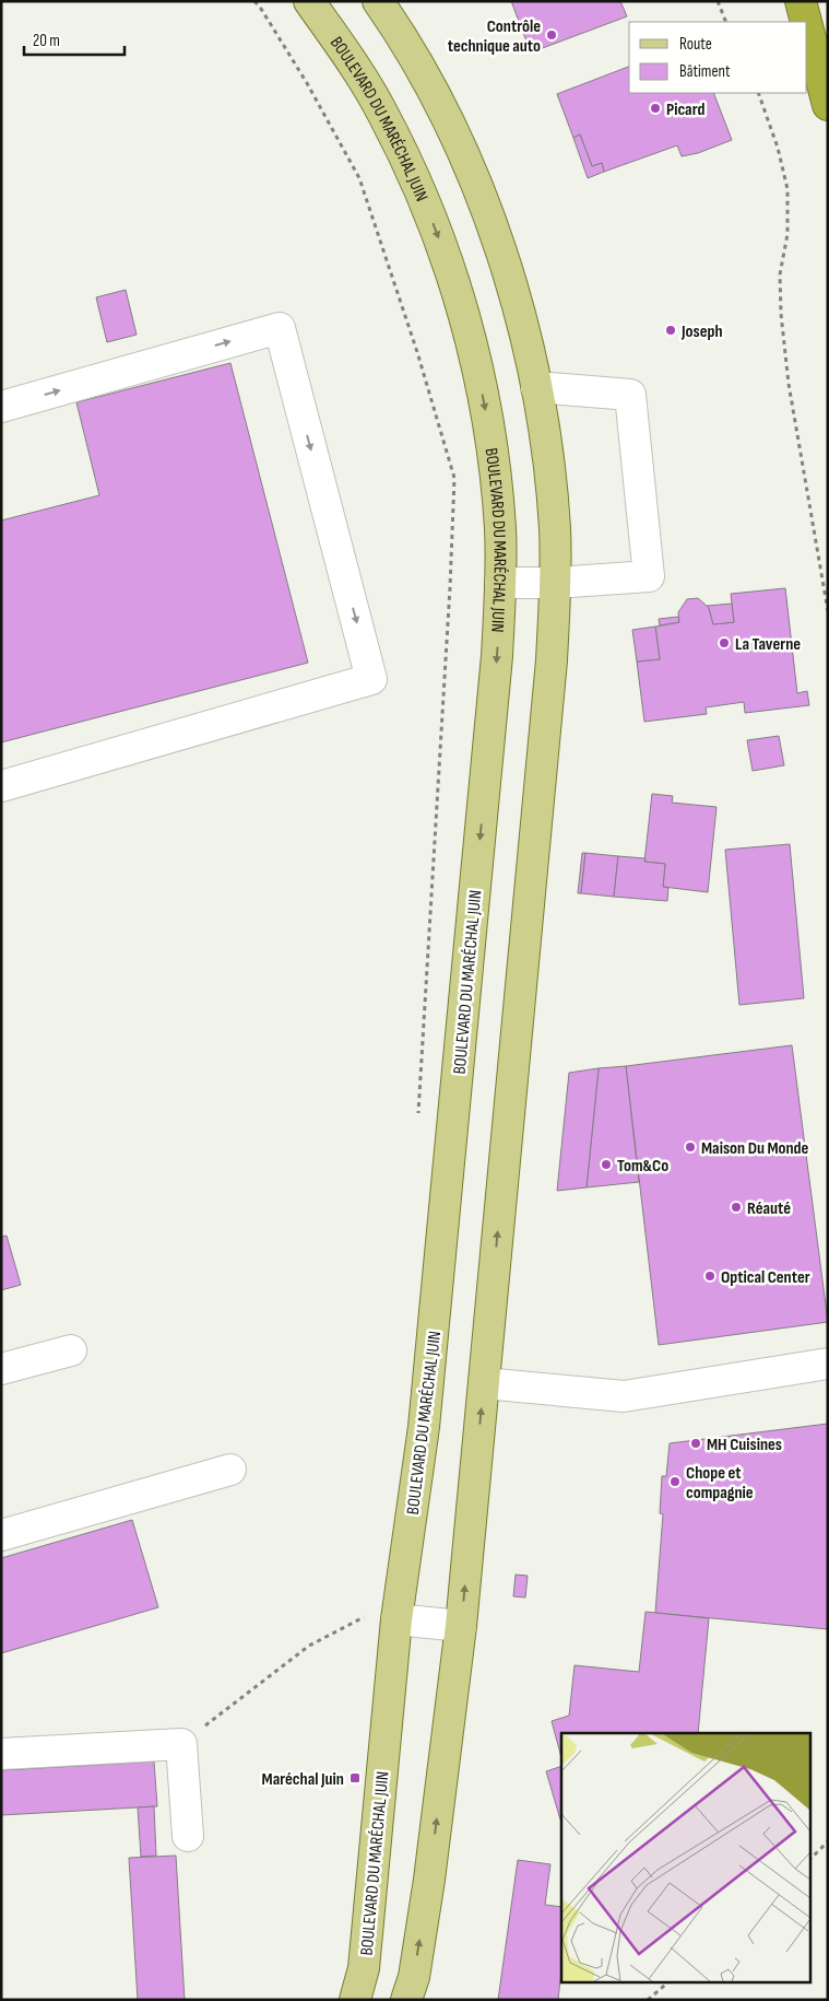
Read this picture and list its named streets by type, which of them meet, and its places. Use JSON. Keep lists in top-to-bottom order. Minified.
{"streets":{"main road":["BOULEVARD DU MARÉCHAL JUIN"]},"places":{"other":["Contrôle technique auto","Picard","Joseph","La Taverne","Maison Du Monde","Tom&Co","Réauté","Optical Center","MH Cuisines","Chope et compagnie"],"transit":["Maréchal Juin"]},"legend":["Route","Bâtiment"],"scale_bar":"20 m"}
